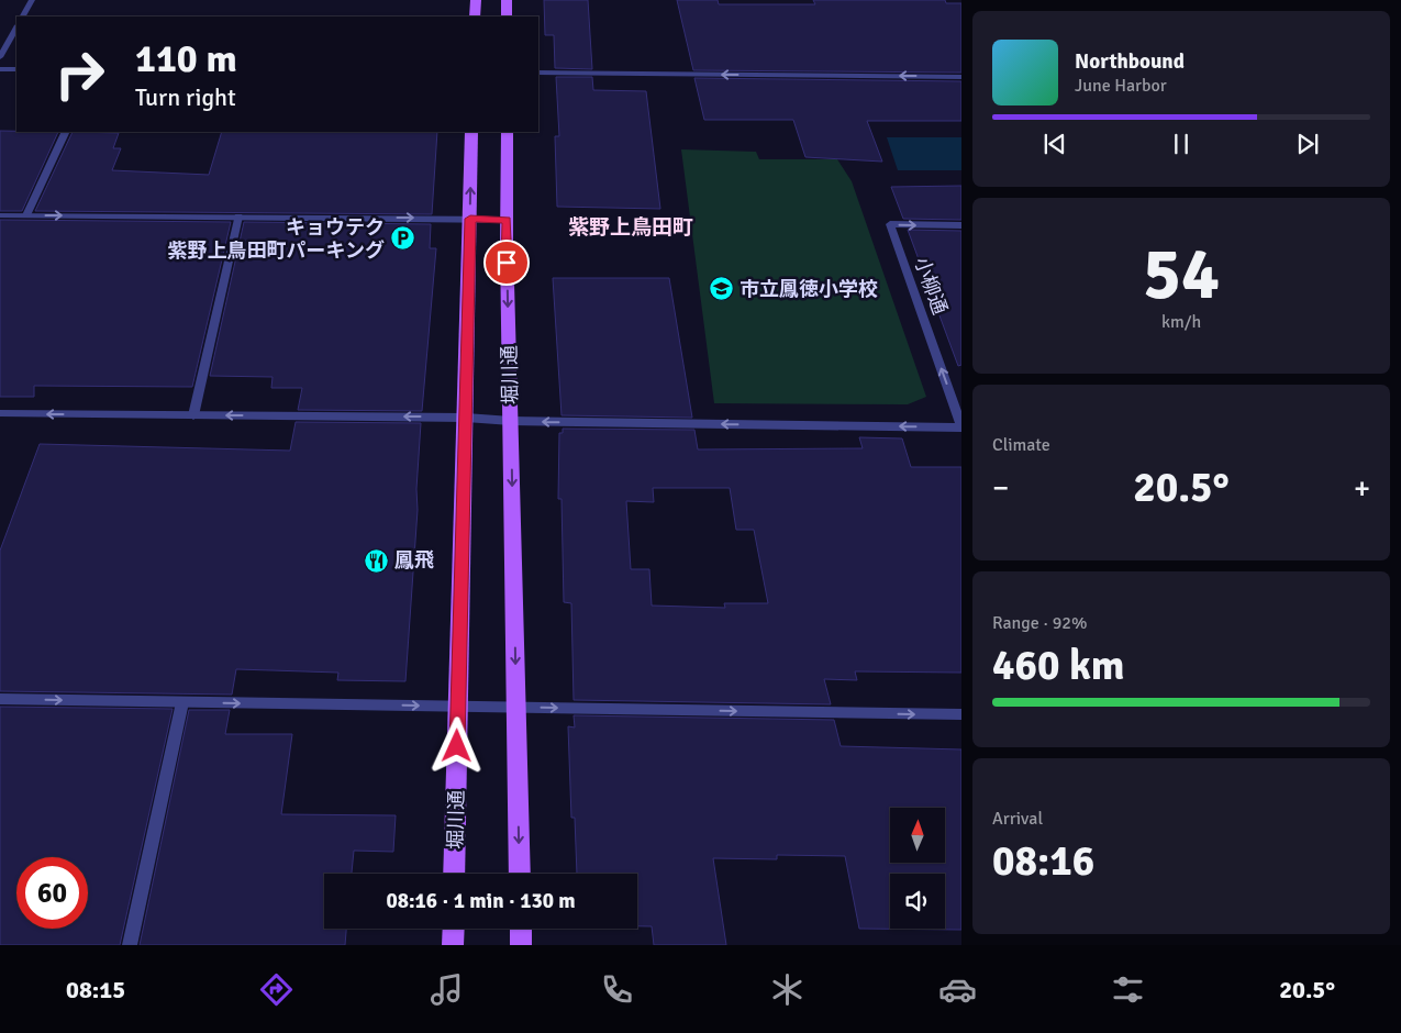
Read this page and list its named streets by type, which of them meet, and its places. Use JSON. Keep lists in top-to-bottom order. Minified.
{"streets":{"main road":["堀川通"],"street":["小柳通"]},"districts":["紫野上鳥田町"],"places":{"parking":["キョウテク 紫野上鳥田町パーキング"],"school or university":["市立鳳徳小学校"],"restaurant":["鳳飛"]},"north":"top","page":{"turn":["110 m","Turn right"],"song":["Northbound","June Harbor"],"tile":[["54","km/h"],"Climate",["Range · 92%","460 km"],["Arrival","08:16"]],"heat":["−","20.5°","+"],"limit":"60","trip":"08:16 · 1 min · 130 m","tabs":["08:15","20.5°"]}}
